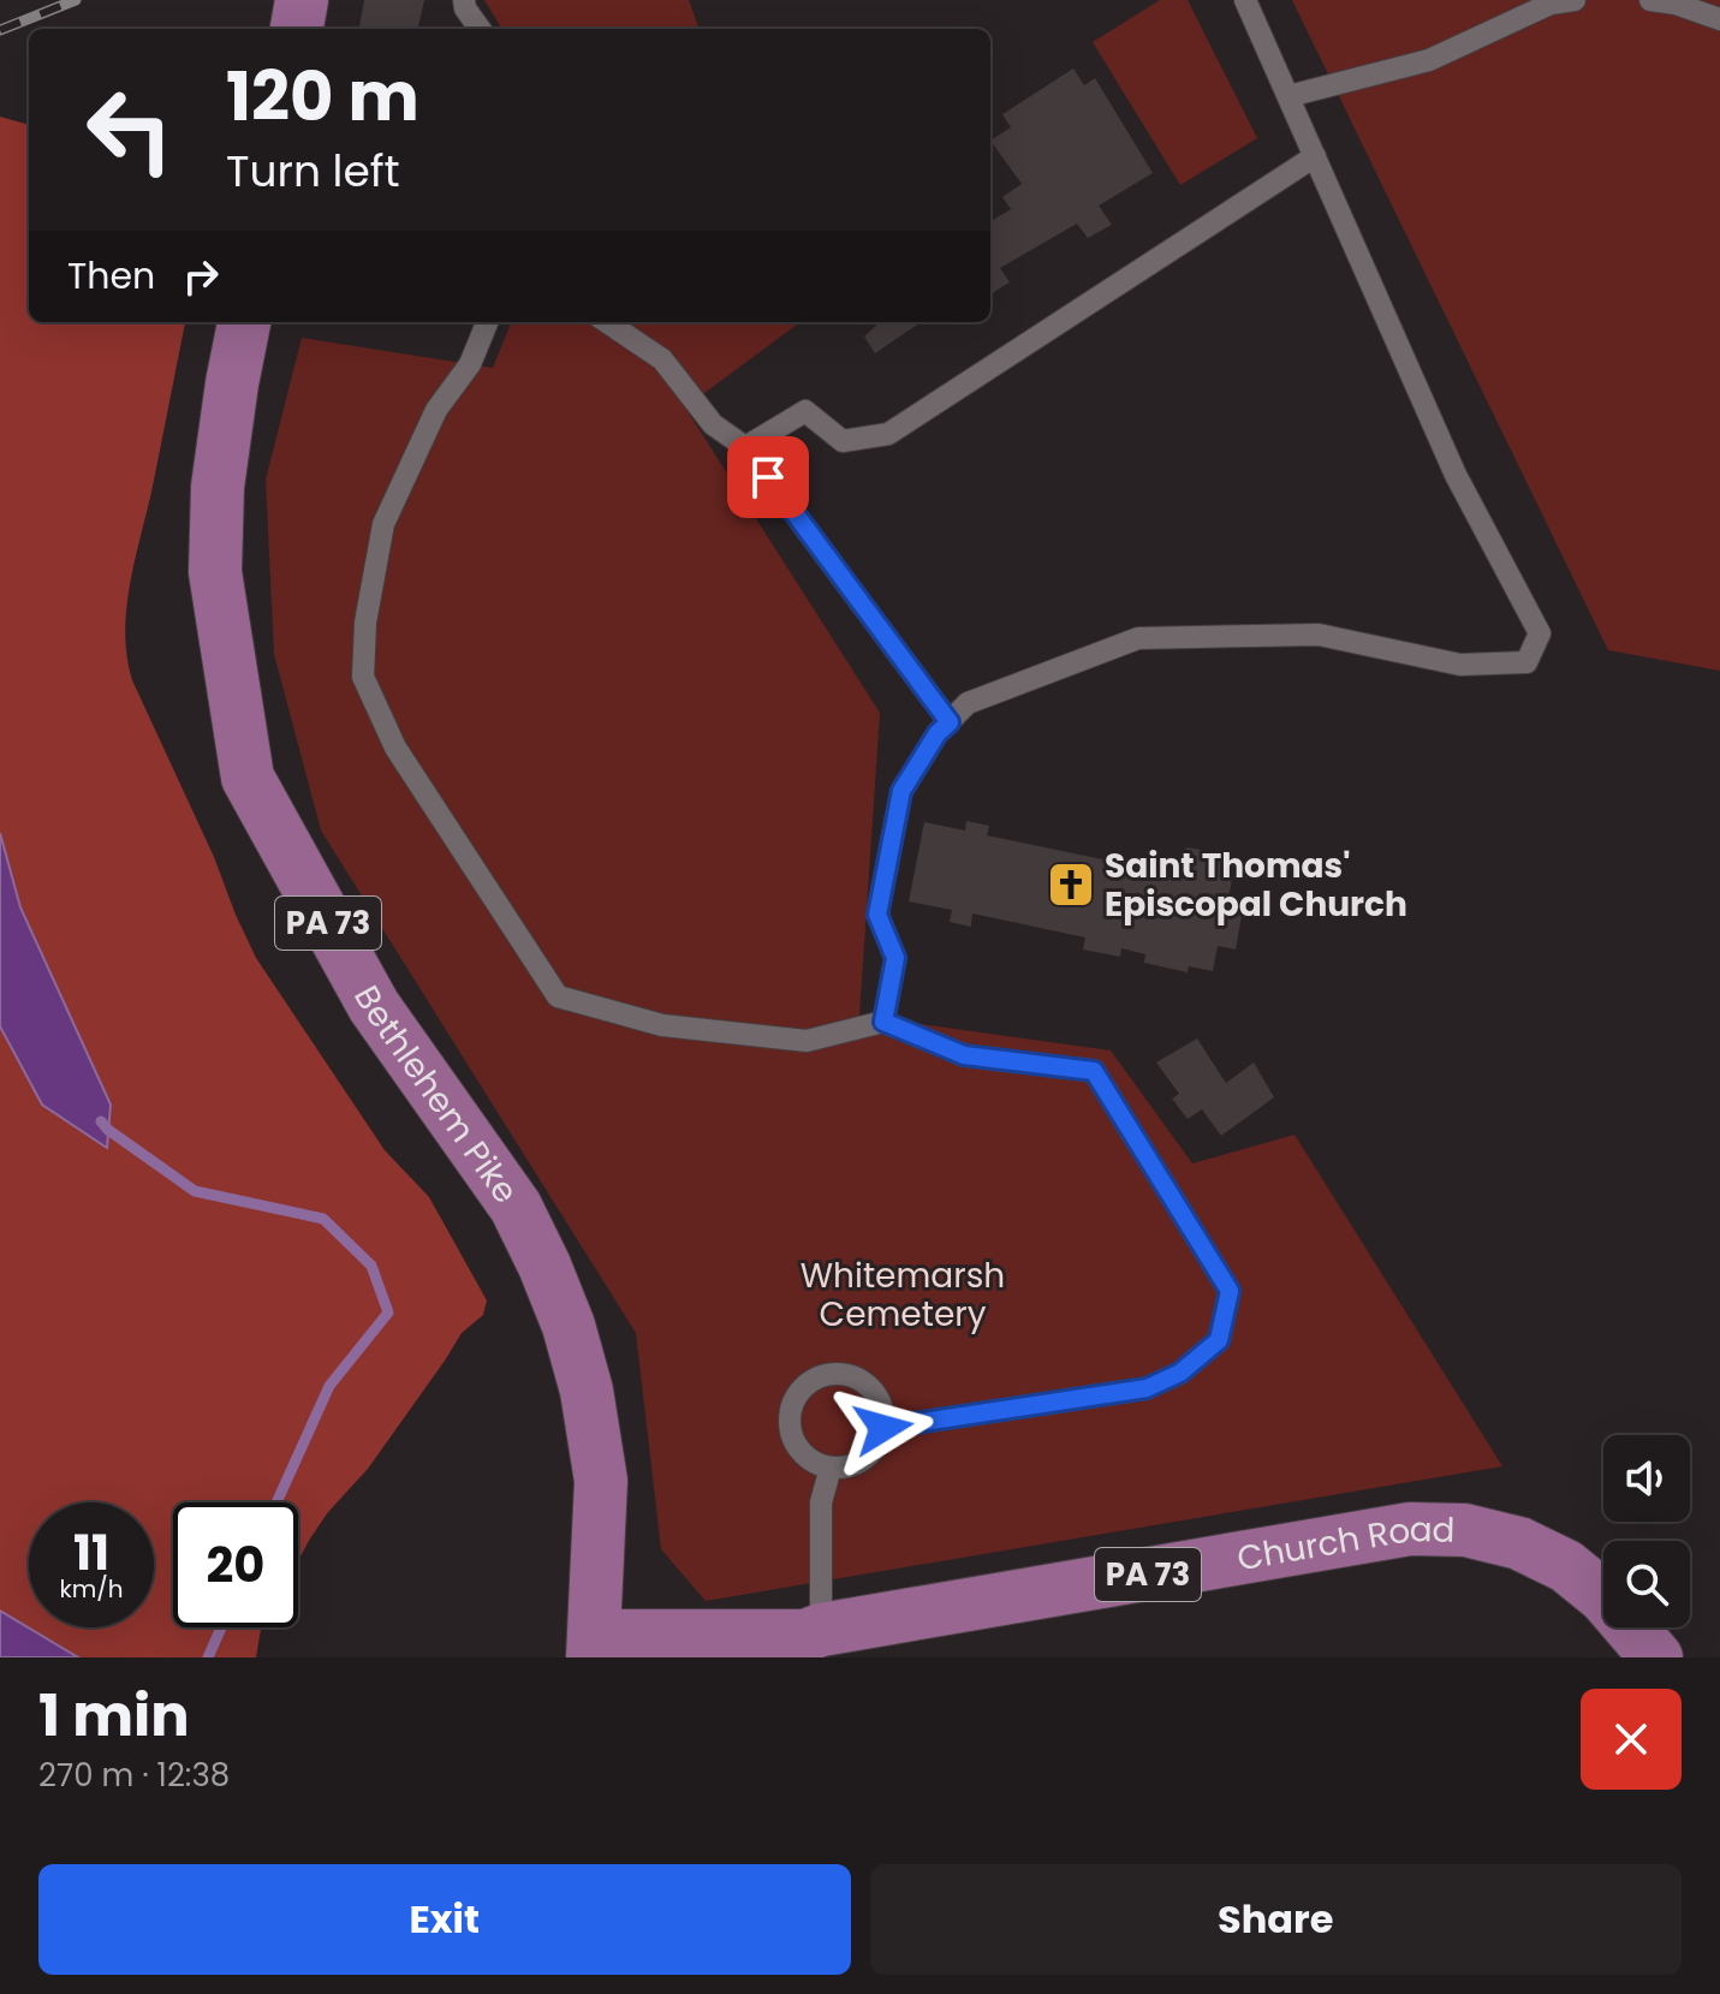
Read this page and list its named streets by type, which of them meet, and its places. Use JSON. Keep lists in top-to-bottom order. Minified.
{"streets":{"main road":["PA 73","Bethlehem Pike","Church Road"]},"crossings":[["Bethlehem Pike","Church Road"]],"parks":["Whitemarsh Cemetery"],"places":{"church":["Saint Thomas' Episcopal Church"]},"page":{"turn":["120 m","Turn left"],"then":"Then","speed":"11 km/h","limit":"20","heading":["1 min","270 m · 12:38"],"buttons":["Exit","Share"]}}
